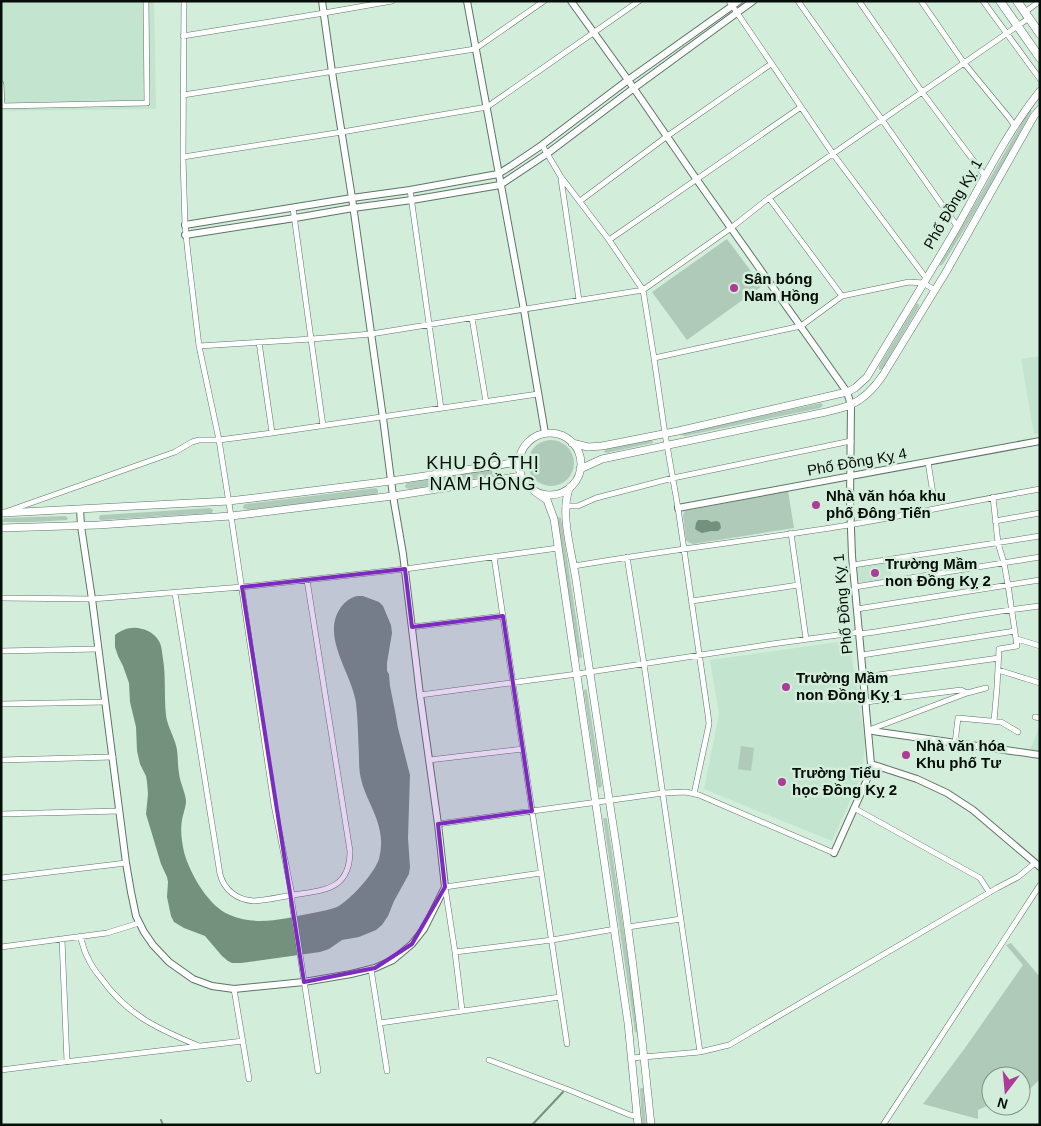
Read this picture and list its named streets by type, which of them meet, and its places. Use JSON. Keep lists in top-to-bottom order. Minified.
{"streets":{"main road":["Phố Đồng Kỵ 1"],"street":["Phố Đồng Kỵ 4"]},"crossings":[["Phố Đồng Kỵ 1","Phố Đồng Kỵ 4"]],"districts":["KHU ĐÔ THỊ NAM HỒNG"],"places":["Sân bóng Nam Hồng","Nhà văn hóa khu phố Đông Tiến","Trường Mầm non Đồng Kỵ 2","Trường Mầm non Đồng Kỵ 1","Nhà văn hóa Khu phố Tư","Trường Tiểu học Đồng Kỵ 2"],"north":"bottom"}
